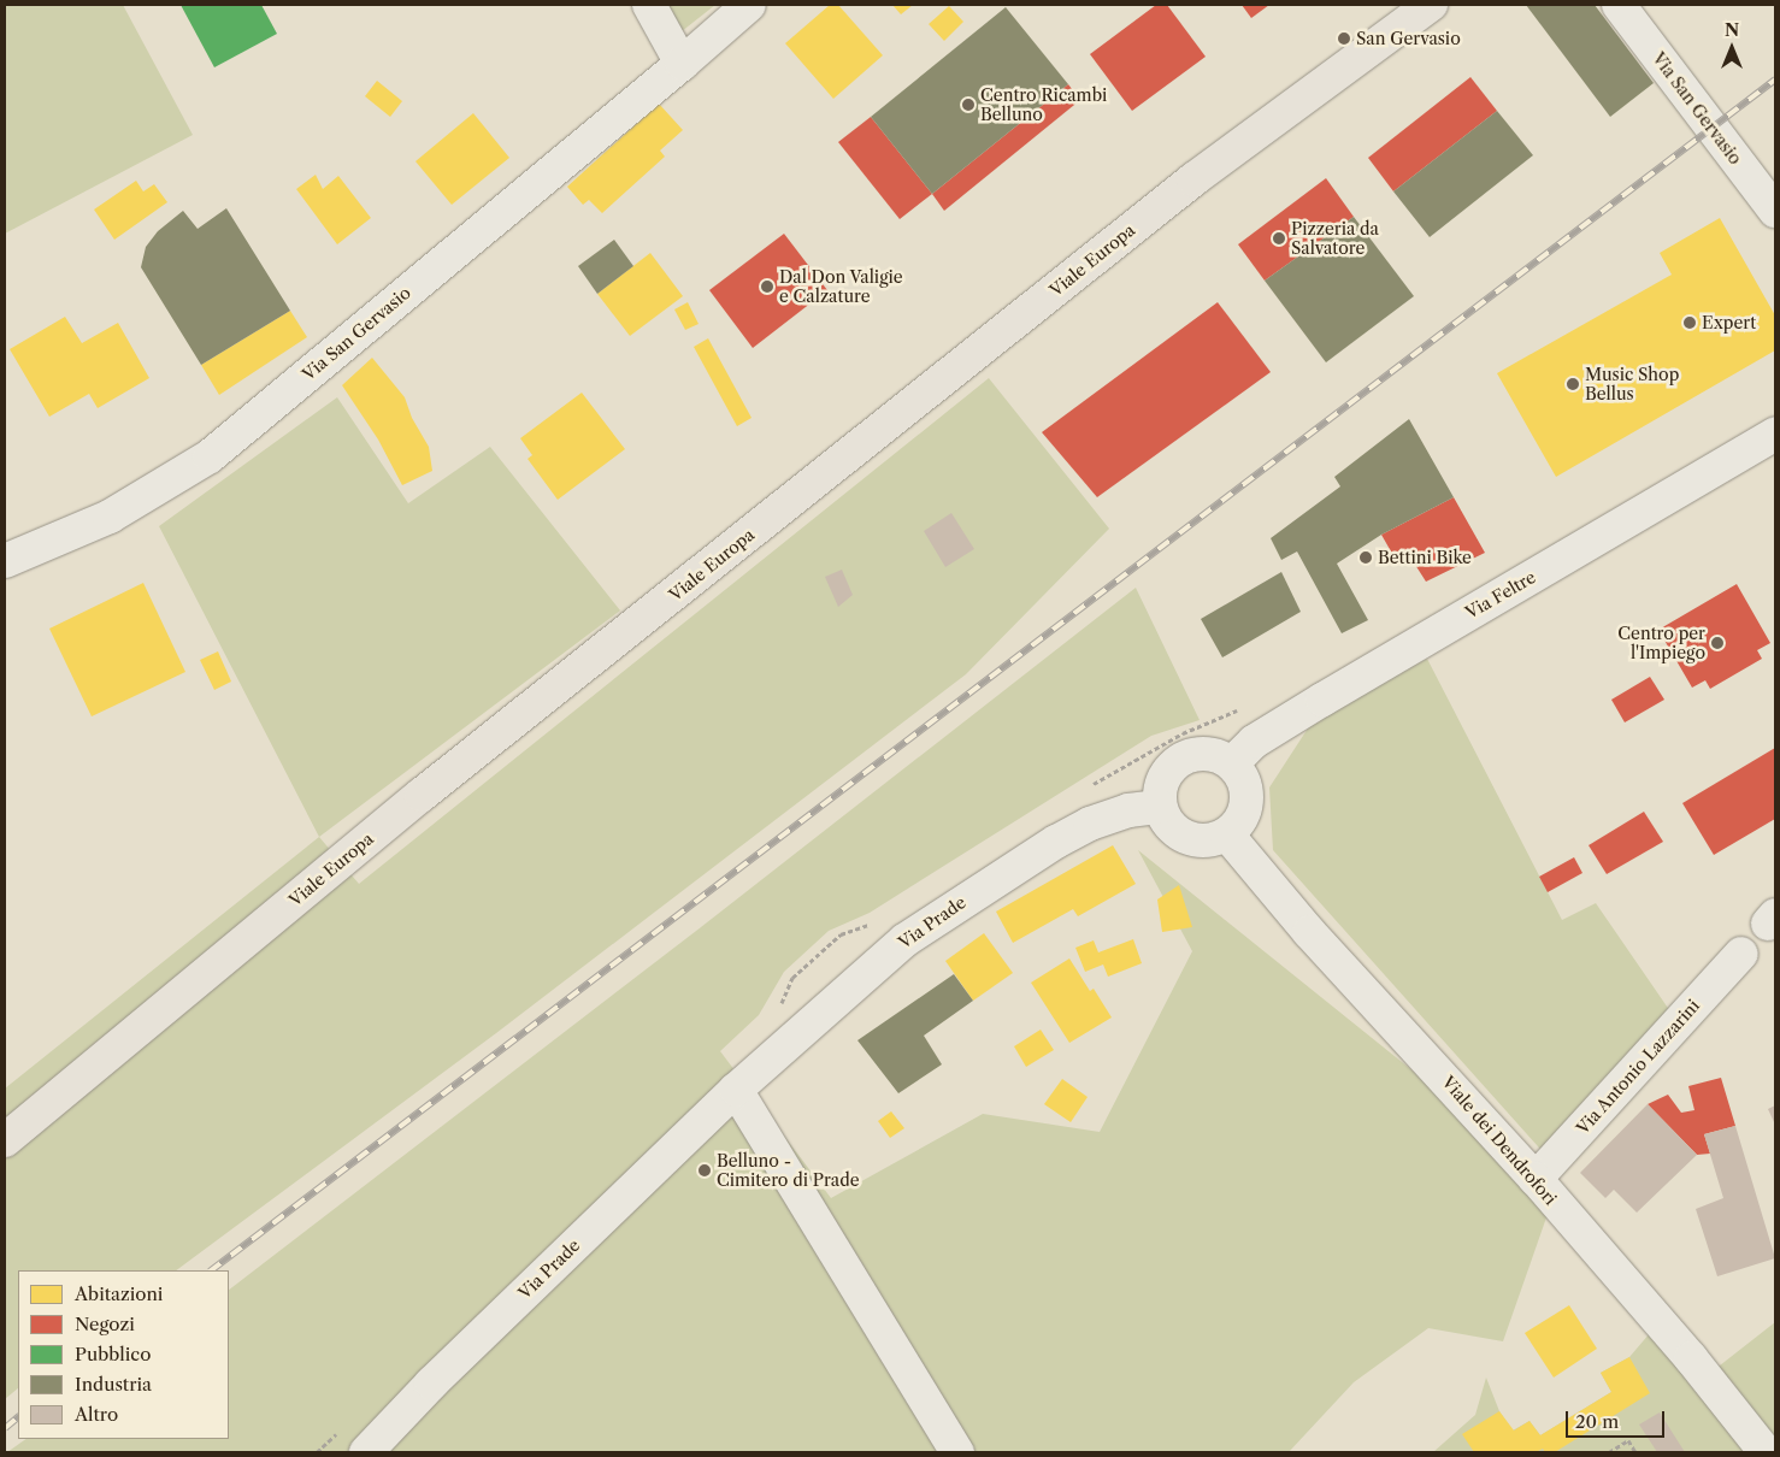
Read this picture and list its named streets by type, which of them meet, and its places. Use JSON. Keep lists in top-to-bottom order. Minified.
{"streets":{"main road":["Via San Gervasio","Viale Europa","Via Feltre","Via Prade","Via Antonio Lazzarini","Viale dei Dendrofori"]},"crossings":[["Via Feltre","Via Prade"],["Via Feltre","Viale dei Dendrofori"],["Via Prade","Viale dei Dendrofori"],["Via Antonio Lazzarini","Viale dei Dendrofori"]],"places":["San Gervasio","Centro Ricambi Belluno","Pizzeria da Salvatore","Dal Don Valigie e Calzature","Expert","Music Shop Bellus","Bettini Bike","Centro per l'Impiego","Belluno - Cimitero di Prade"],"legend":["Abitazioni","Negozi","Pubblico","Industria","Altro"],"scale_bar":"20 m","north":"top"}
